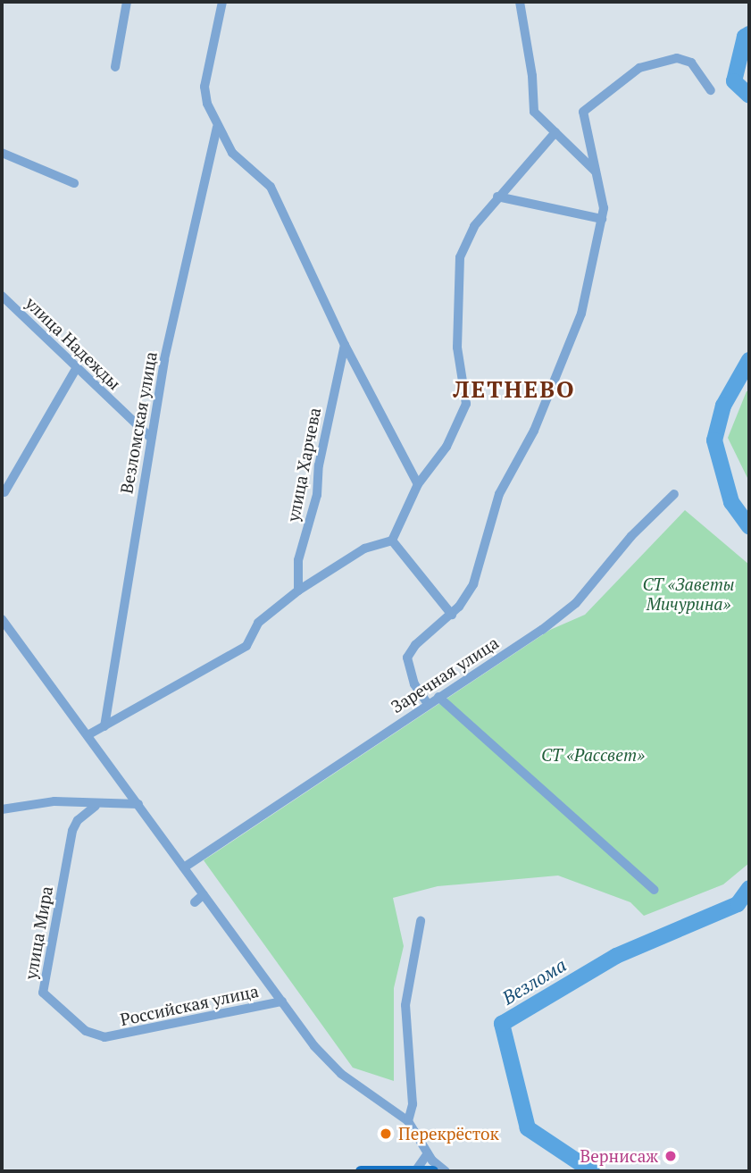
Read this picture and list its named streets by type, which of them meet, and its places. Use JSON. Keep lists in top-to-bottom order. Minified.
{"streets":{"street":["улица Надежды","Везломская улица","улица Харчева","Заречная улица","улица Мира","Российская улица"]},"crossings":[["улица Надежды","Везломская улица"],["улица Мира","Российская улица"]],"districts":["ЛЕТНЕВО"],"water":["Везлома"],"parks":["СТ «Заветы Мичурина»","СТ «Рассвет»"],"places":["Перекрёсток","Вернисаж"]}
